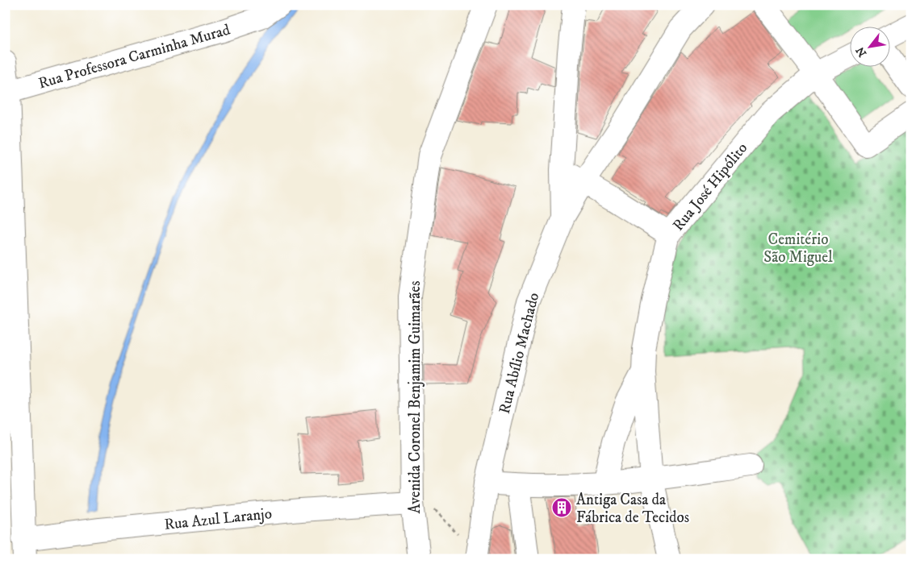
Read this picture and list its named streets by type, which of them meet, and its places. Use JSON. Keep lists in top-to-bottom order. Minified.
{"streets":{"street":["Rua Professora Carminha Murad","Rua José Hipólito","Rua Abílio Machado","Avenida Coronel Benjamim Guimarães","Rua Azul Laranjo"]},"crossings":[["Avenida Coronel Benjamim Guimarães","Rua Azul Laranjo"]],"parks":["Cemitério São Miguel"],"places":{"building":["Antiga Casa da Fábrica de Tecidos"]},"north":"bottom left"}
